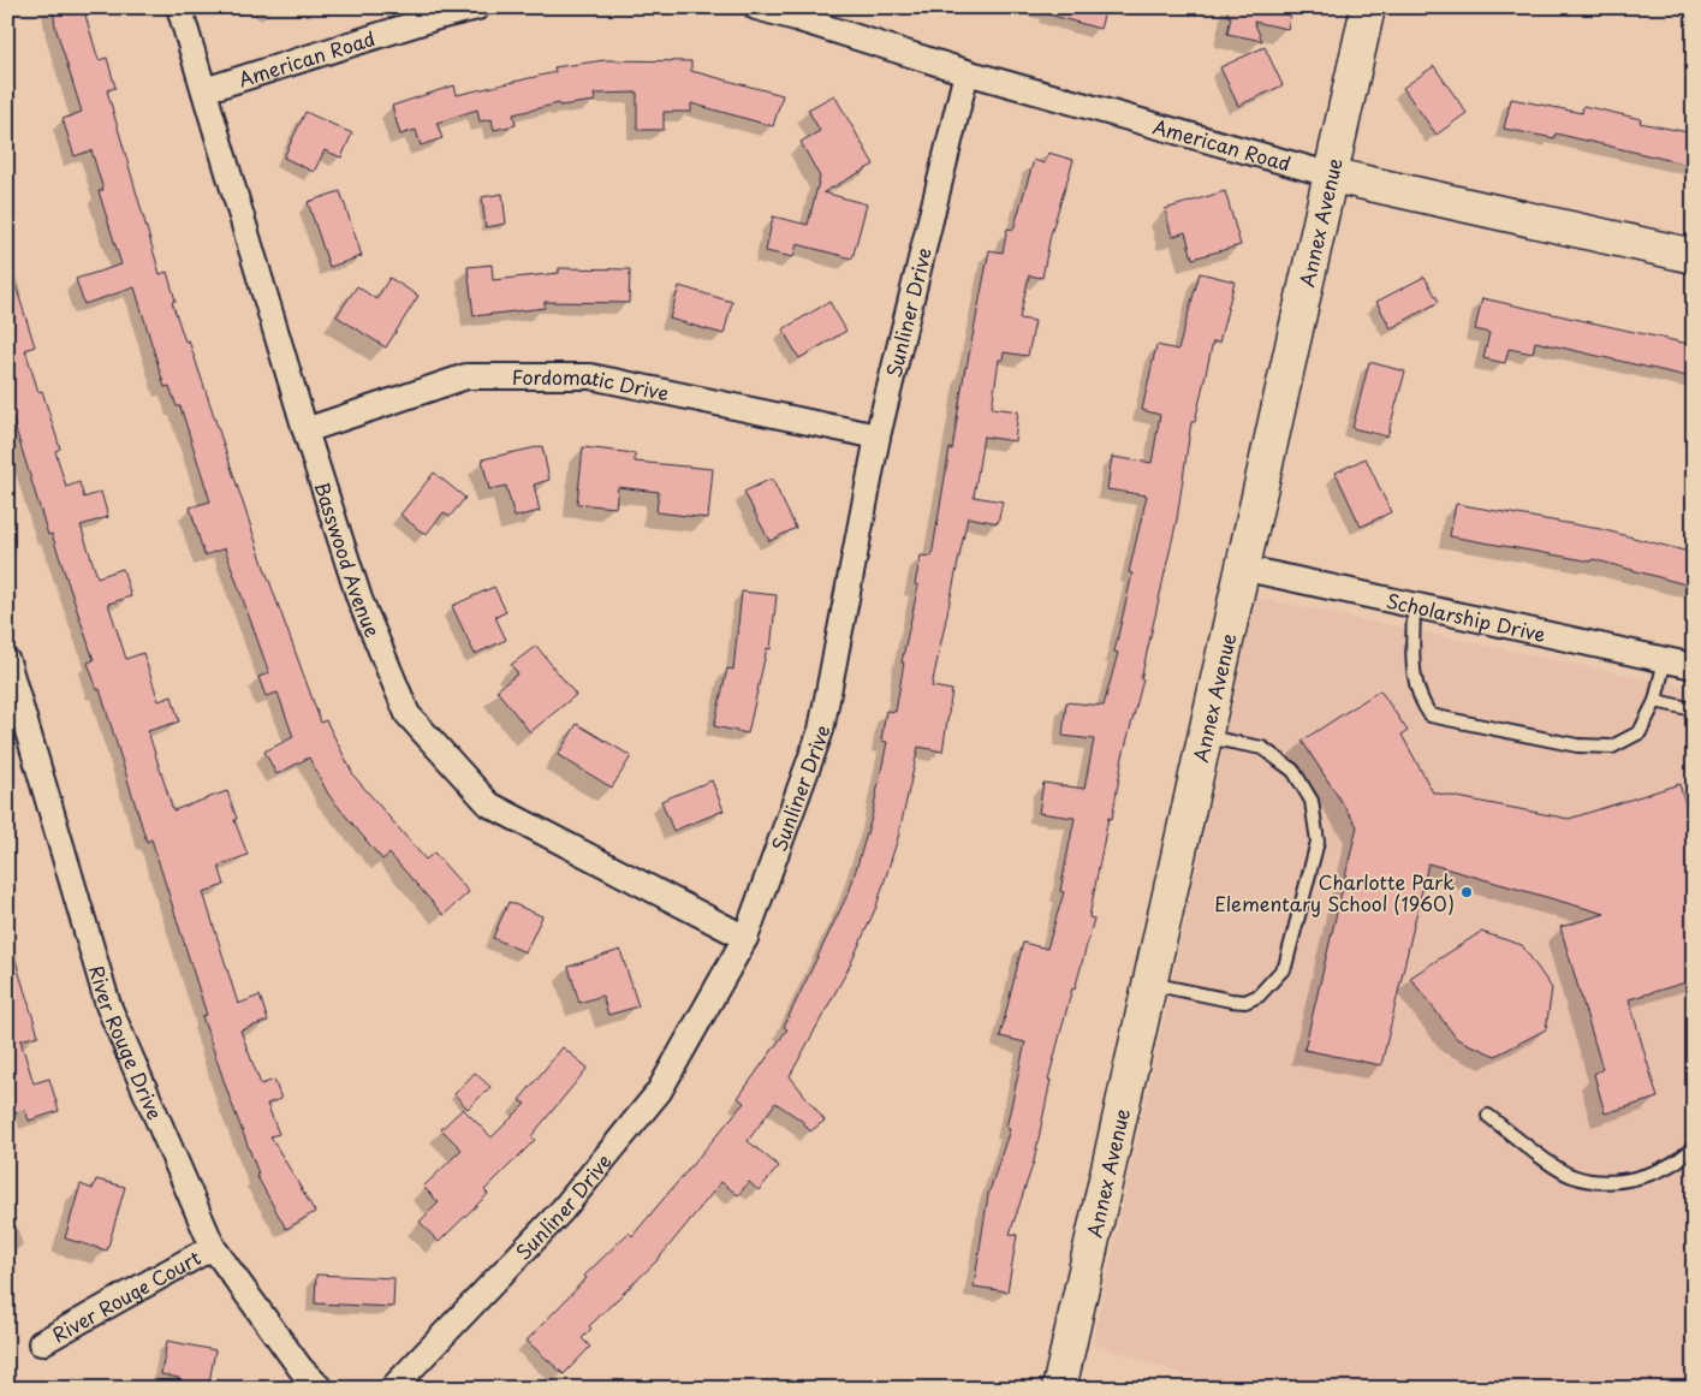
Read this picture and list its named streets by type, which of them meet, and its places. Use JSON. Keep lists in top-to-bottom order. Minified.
{"streets":{"street":["American Road","Annex Avenue","Sunliner Drive","Fordomatic Drive","Basswood Avenue","Scholarship Drive","River Rouge Drive","River Rouge Court"]},"crossings":[["American Road","Annex Avenue"],["American Road","Sunliner Drive"],["American Road","Basswood Avenue"],["Annex Avenue","Scholarship Drive"],["Sunliner Drive","Fordomatic Drive"],["Sunliner Drive","Basswood Avenue"],["Fordomatic Drive","Basswood Avenue"],["River Rouge Drive","River Rouge Court"]],"places":["Charlotte Park Elementary School (1960)"]}
